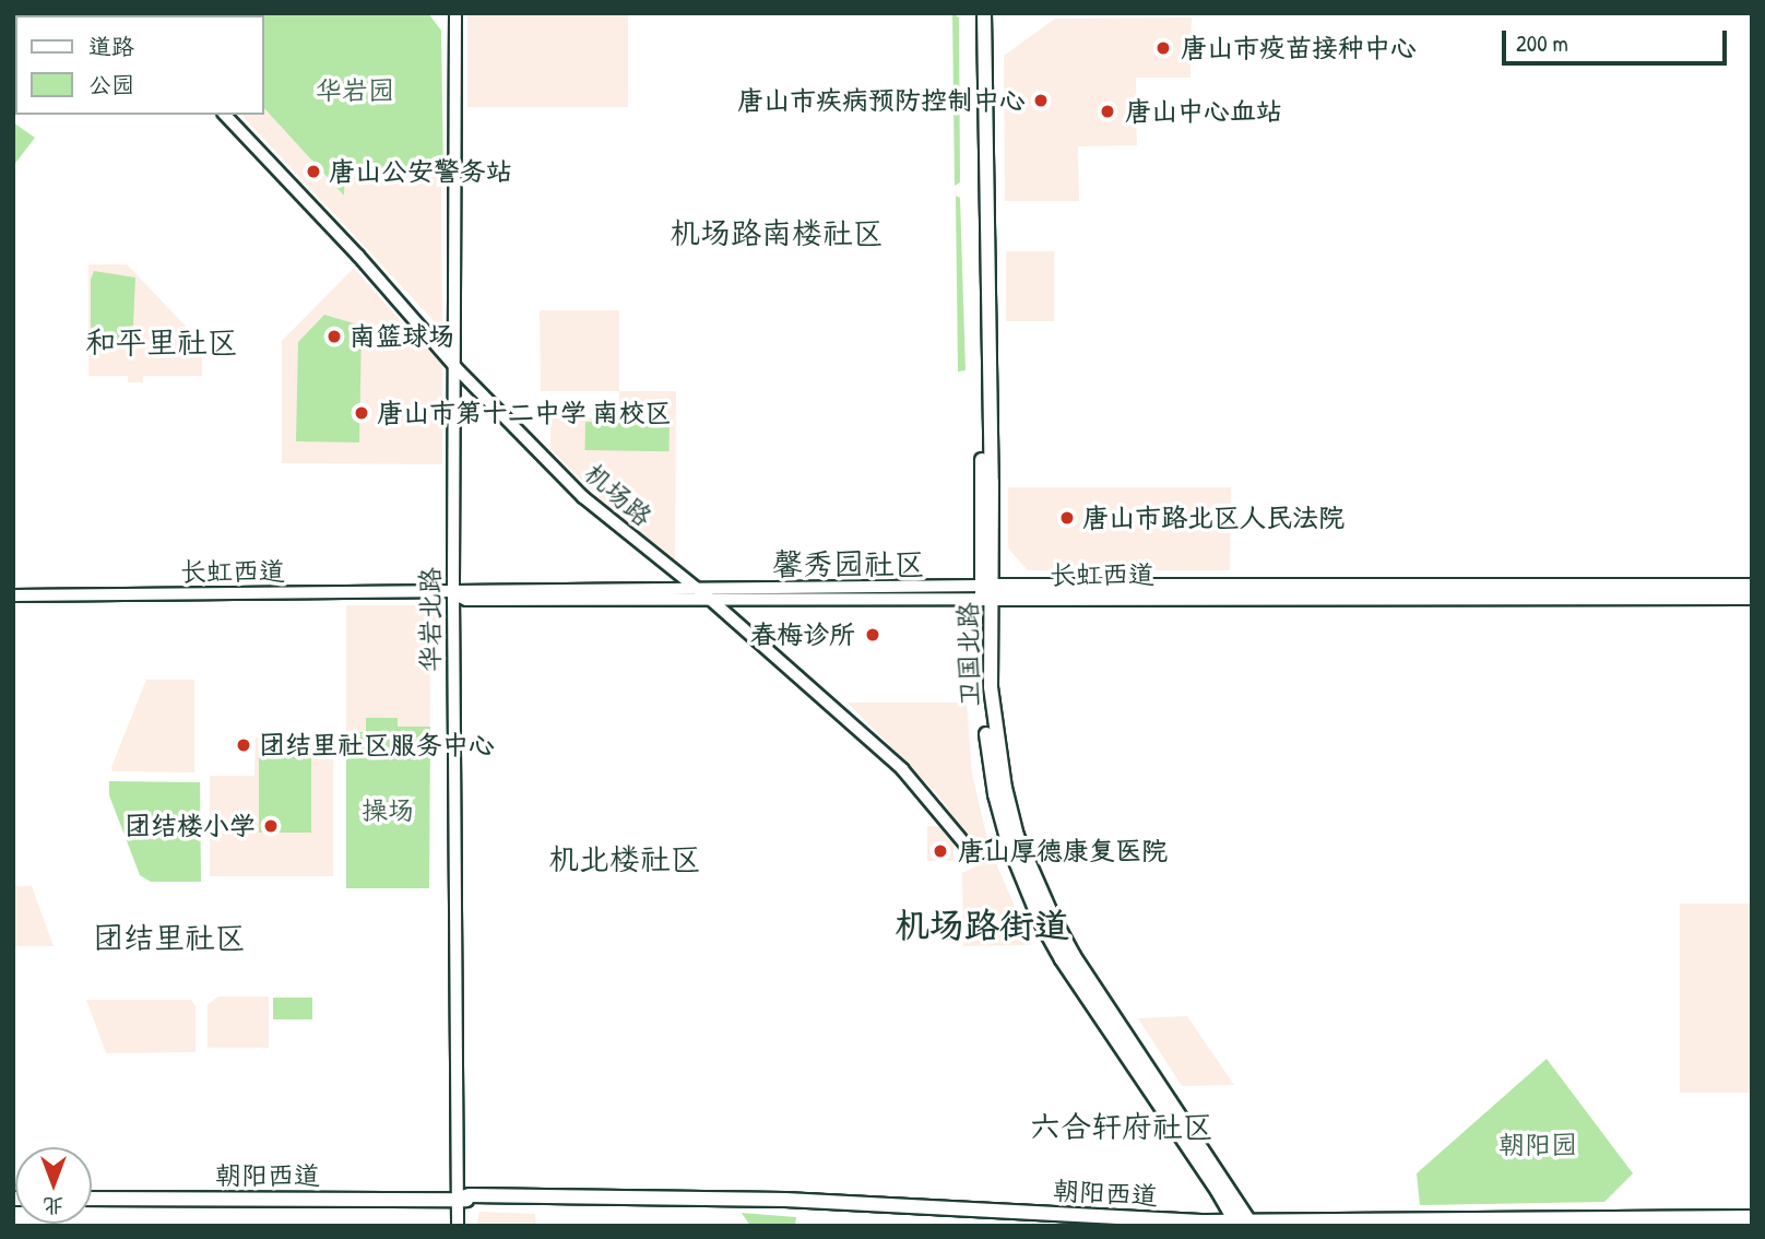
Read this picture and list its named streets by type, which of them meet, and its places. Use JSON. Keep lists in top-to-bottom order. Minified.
{"streets":{"main road":["长虹西道","卫国北路","朝阳西道"],"street":["机场路","华岩北路"]},"crossings":[["机场路","长虹西道"],["机场路","华岩北路"],["机场路","卫国北路"],["长虹西道","华岩北路"],["长虹西道","卫国北路"],["华岩北路","朝阳西道"],["卫国北路","朝阳西道"]],"districts":["机场路南楼社区","和平里社区","馨秀园社区","机北楼社区","机场路街道","团结里社区","六合轩府社区"],"parks":["华岩园","操场","朝阳园"],"places":["唐山市疫苗接种中心","唐山市疾病预防控制中心","唐山中心血站","唐山公安警务站","南篮球场","唐山市第十二中学 南校区","唐山市路北区人民法院","春梅诊所","团结里社区服务中心","团结楼小学","唐山厚德康复医院"],"legend":["道路","公园"],"scale_bar":"200 m","north":"bottom"}
